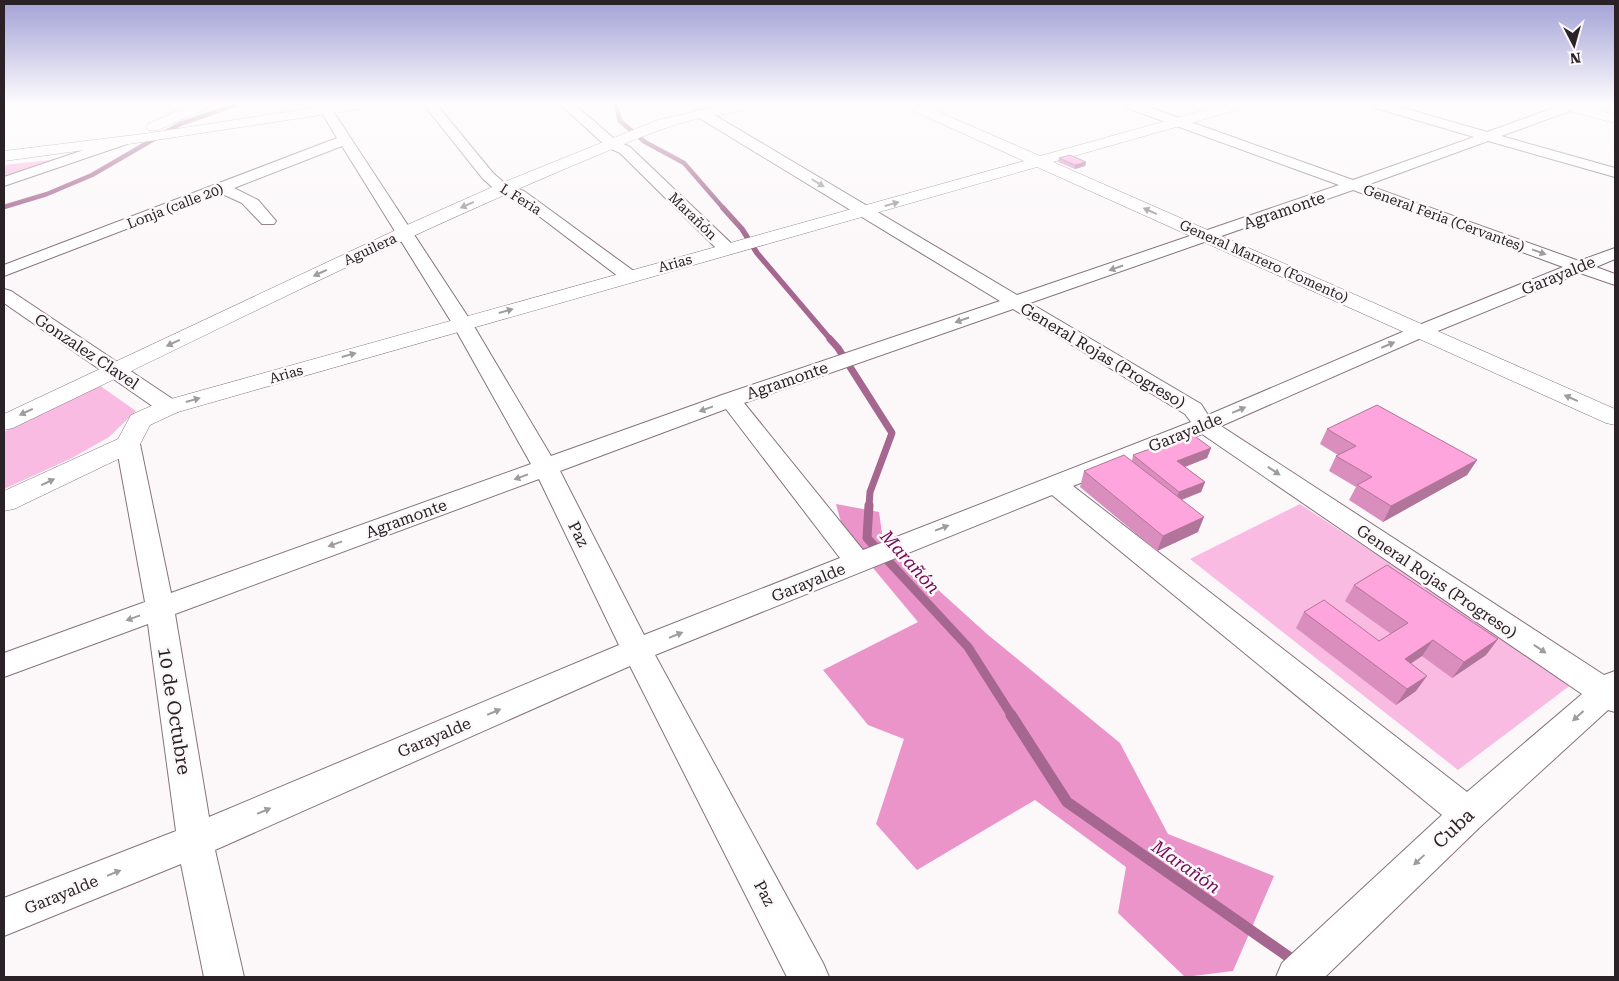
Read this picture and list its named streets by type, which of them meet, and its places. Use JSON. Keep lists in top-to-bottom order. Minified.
{"streets":{"street":["L Feria","Lonja (calle 20)","Agramonte","Marañón","General Feria (Cervantes)","Aguilera","General Marrero (Fomento)","Arias","Garayalde","Gonzalez Clavel","General Rojas (Progreso)","Paz","10 de Octubre","Cuba"]},"crossings":[["L Feria","Aguilera"],["L Feria","Arias"],["Agramonte","General Feria (Cervantes)"],["Agramonte","General Marrero (Fomento)"],["Agramonte","General Rojas (Progreso)"],["Agramonte","Paz"],["Agramonte","10 de Octubre"],["Marañón","Arias"],["General Feria (Cervantes)","Garayalde"],["Aguilera","Gonzalez Clavel"],["Aguilera","Paz"],["General Marrero (Fomento)","Arias"],["General Marrero (Fomento)","Garayalde"],["Arias","Gonzalez Clavel"],["Arias","General Rojas (Progreso)"],["Arias","Paz"],["Arias","10 de Octubre"],["Garayalde","General Rojas (Progreso)"],["Garayalde","Paz"],["Garayalde","10 de Octubre"],["General Rojas (Progreso)","Cuba"]],"one_way":["Agramonte","General Marrero (Fomento)","Arias","Garayalde","Cuba"],"water":["Marañón"],"north":"bottom"}
